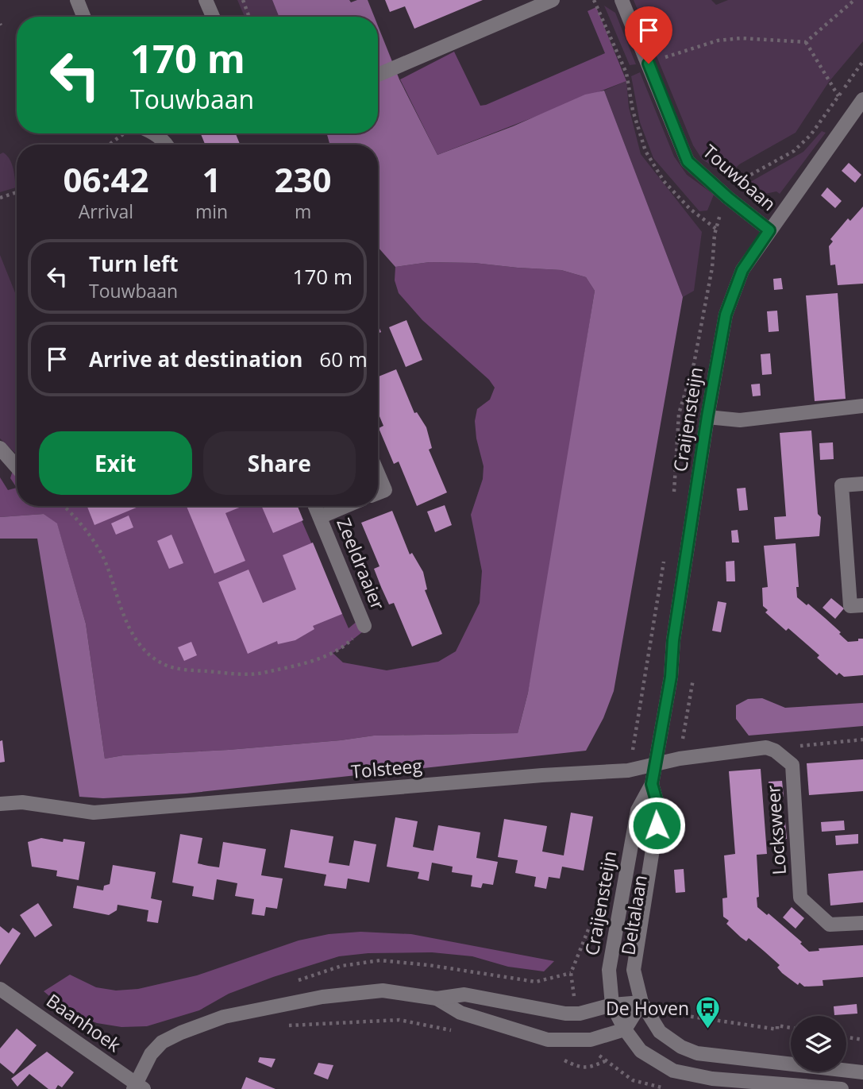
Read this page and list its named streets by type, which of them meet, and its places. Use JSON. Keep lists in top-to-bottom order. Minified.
{"streets":{"street":["Touwbaan","Craijensteijn","Zeeldraaier","Tolsteeg","Locksweer","Baanhoek"]},"crossings":[["Touwbaan","Craijensteijn"],["Craijensteijn","Tolsteeg"],["Tolsteeg","Locksweer"]],"places":{"bus stop":["De Hoven"]},"page":{"turn":["170 m","Touwbaan"],"eta":["06:42","Arrival","1","min","230","m"],"list":[{"name":"Turn left","note":"Touwbaan","value":"170 m"},{"name":"Arrive at destination","value":"60 m"}],"buttons":["Exit","Share"]}}
